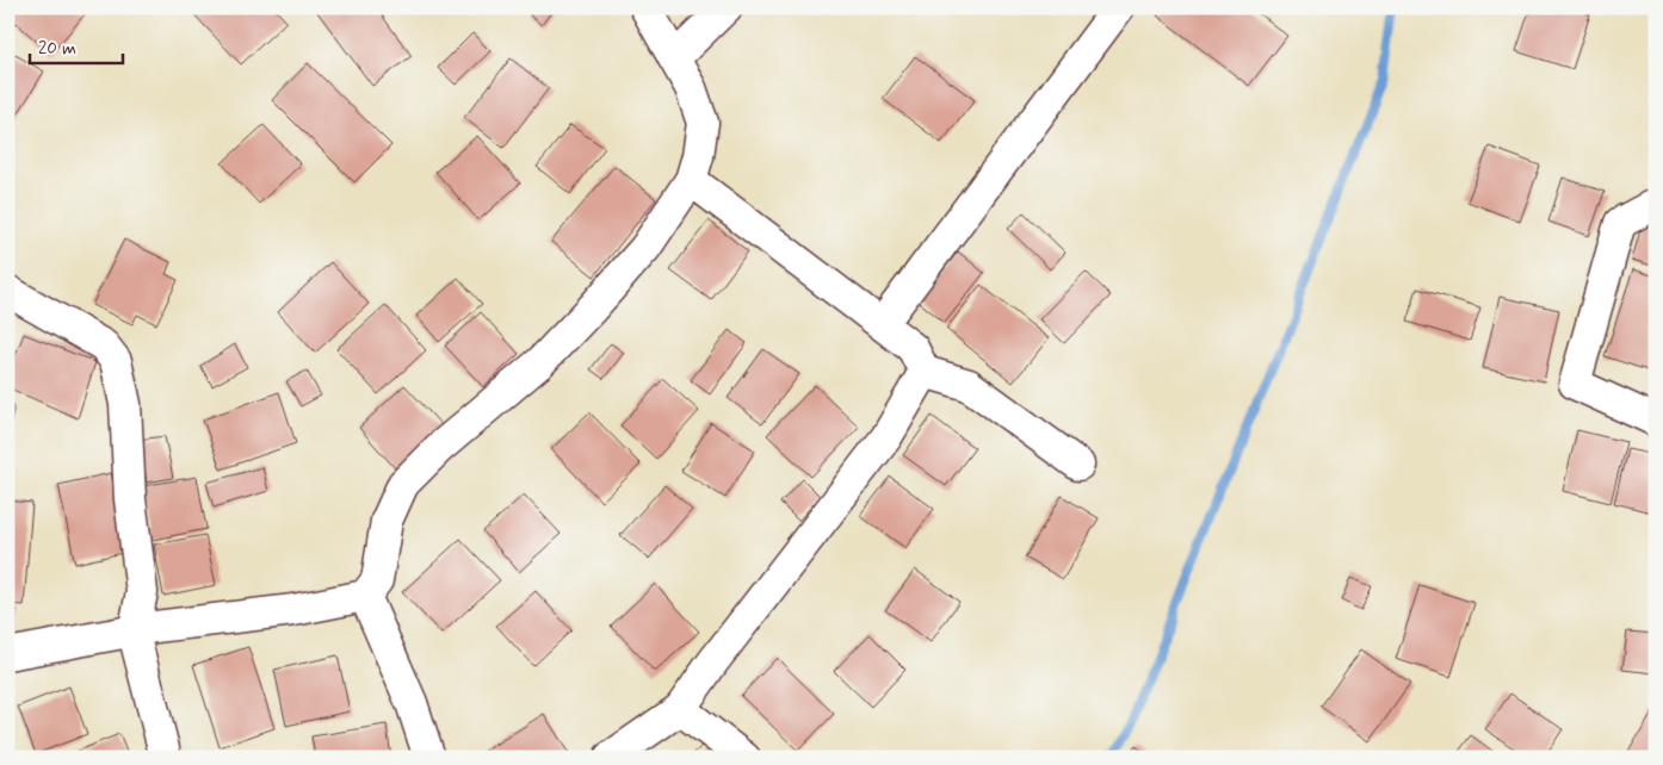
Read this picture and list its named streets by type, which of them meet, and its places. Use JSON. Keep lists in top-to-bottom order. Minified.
{"scale_bar":"20 m"}
